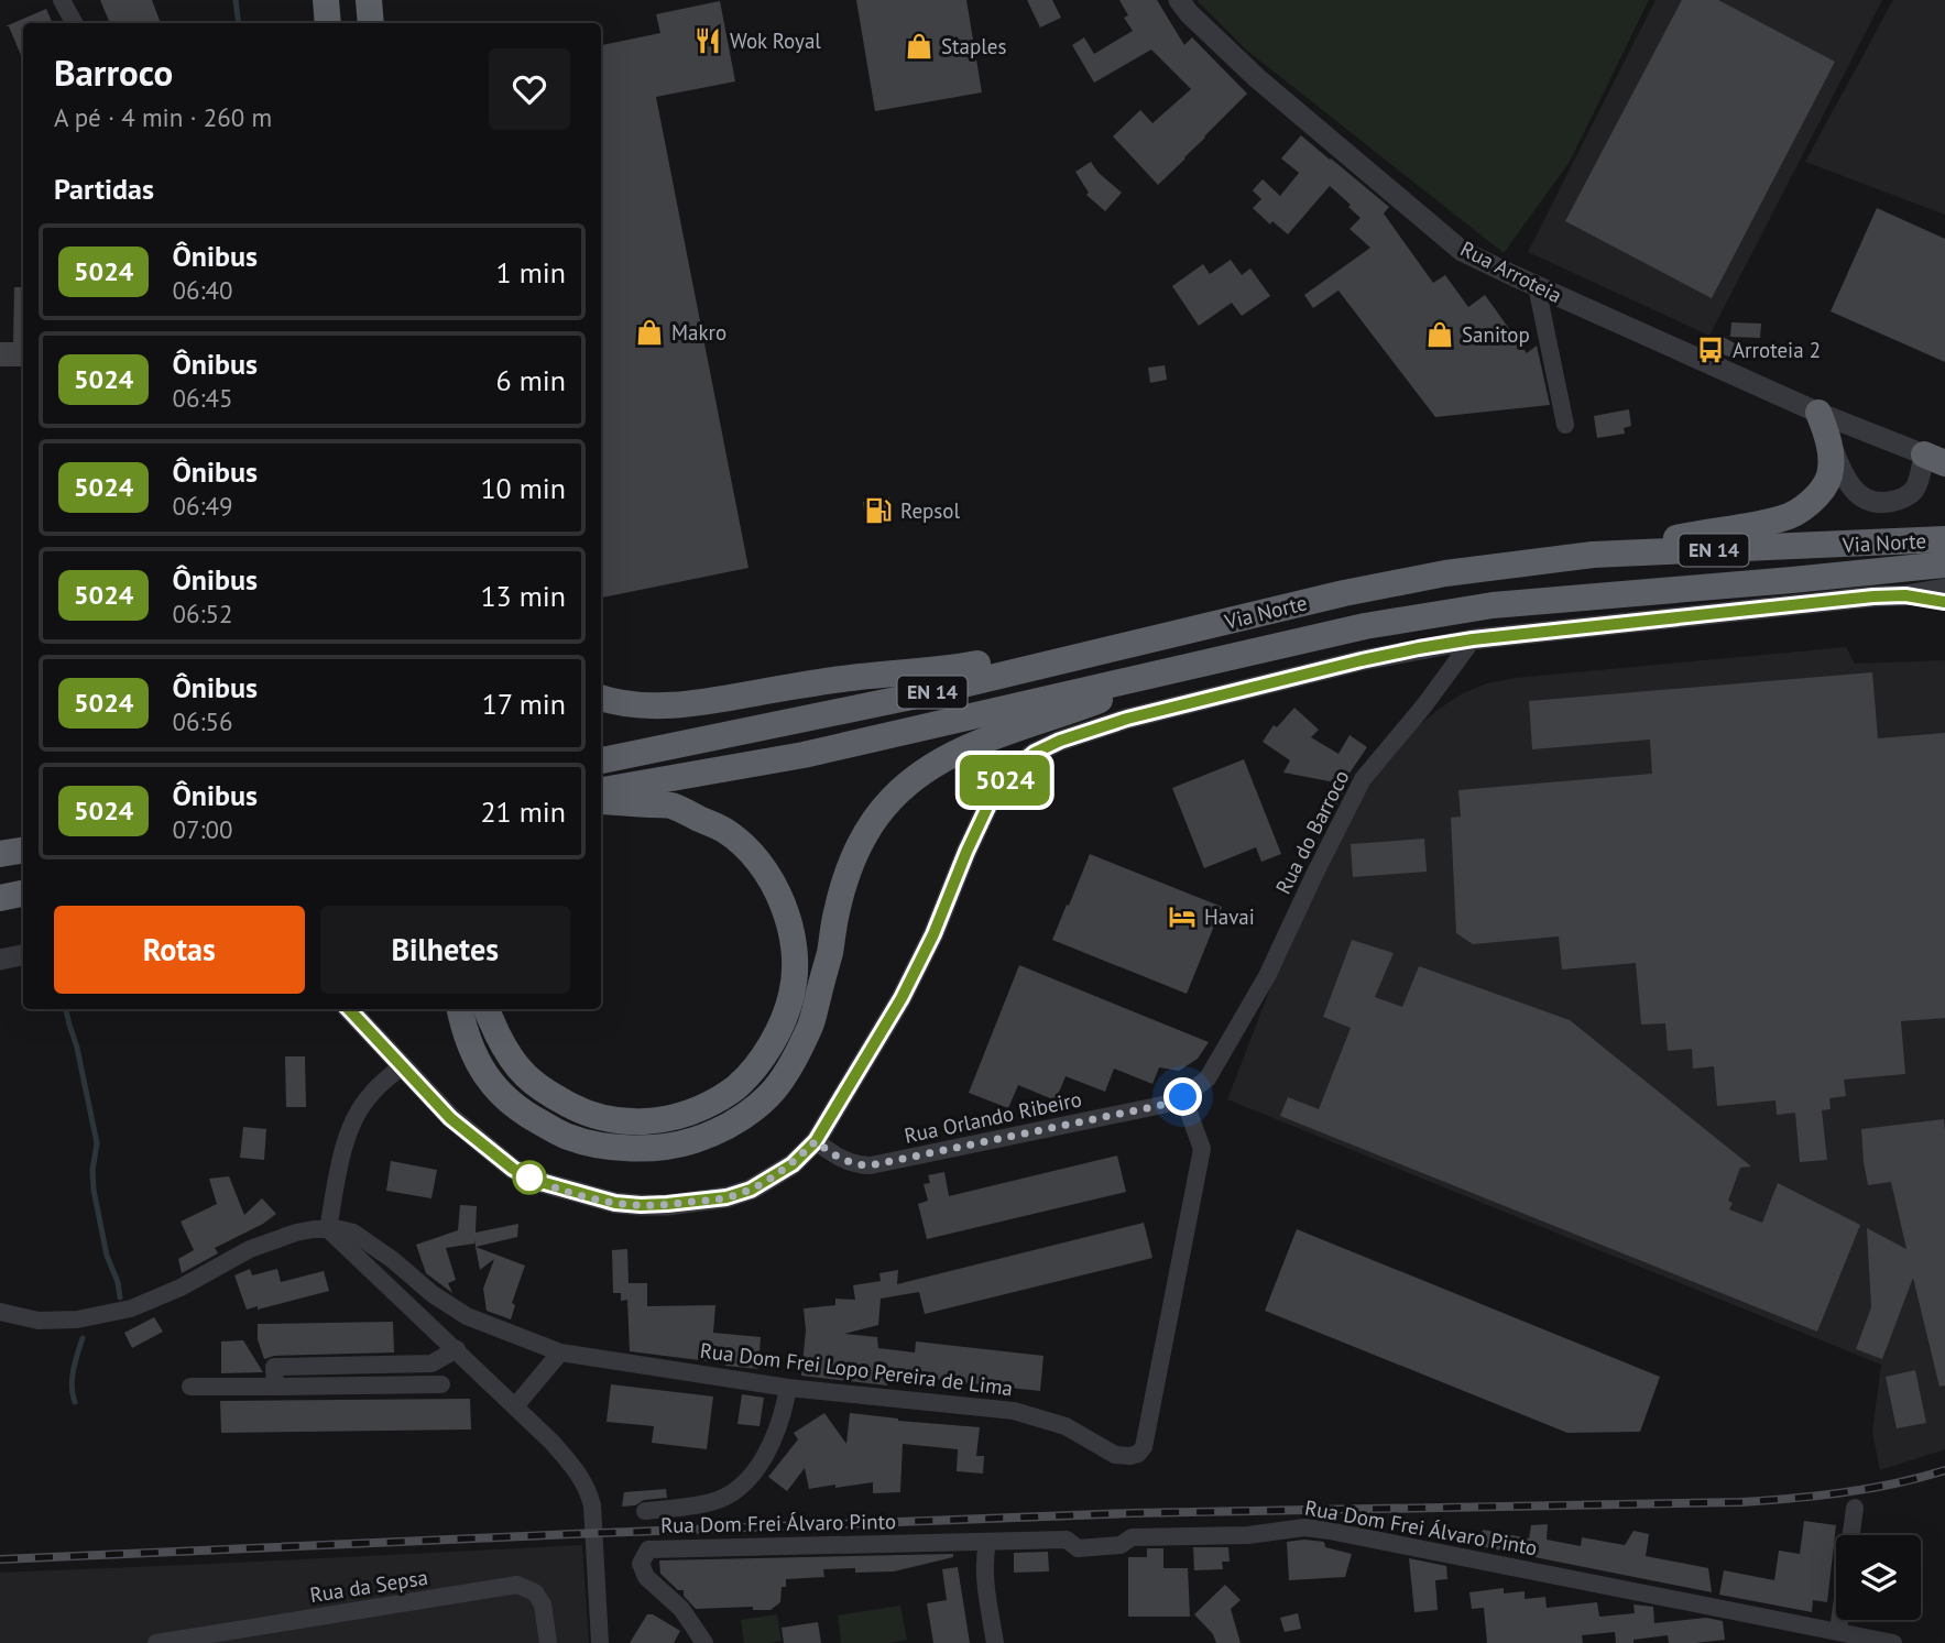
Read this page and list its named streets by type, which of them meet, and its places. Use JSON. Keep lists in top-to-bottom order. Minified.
{"streets":{"highway":["Via Norte","EN 14"],"street":["Rua Arroteia","Rua do Barroco","Rua Orlando Ribeiro","Rua Dom Frei Lopo Pereira de Lima","Rua Dom Frei Álvaro Pinto","Rua da Sepsa"]},"crossings":[["Rua do Barroco","Rua Orlando Ribeiro"],["Rua do Barroco","Rua Dom Frei Lopo Pereira de Lima"],["Rua Orlando Ribeiro","Rua Dom Frei Lopo Pereira de Lima"]],"places":{"restaurant":["Wok Royal"],"shop":["Staples","Makro","Sanitop"],"bus stop":["Arroteia 2"],"fuel station":["Repsol"],"hotel":["Havai"]},"lines":["bus line 5024"],"page":{"on_map":"5024","heading":[["Barroco","A pé · 4 min · 260 m"],"Partidas"],"list":[{"mark":"5024","name":"Ônibus","note":"06:40","value":"1 min"},{"mark":"5024","name":"Ônibus","note":"06:45","value":"6 min"},{"mark":"5024","name":"Ônibus","note":"06:49","value":"10 min"},{"mark":"5024","name":"Ônibus","note":"06:52","value":"13 min"},{"mark":"5024","name":"Ônibus","note":"06:56","value":"17 min"},{"mark":"5024","name":"Ônibus","note":"07:00","value":"21 min"}],"buttons":["Rotas","Bilhetes"]}}
